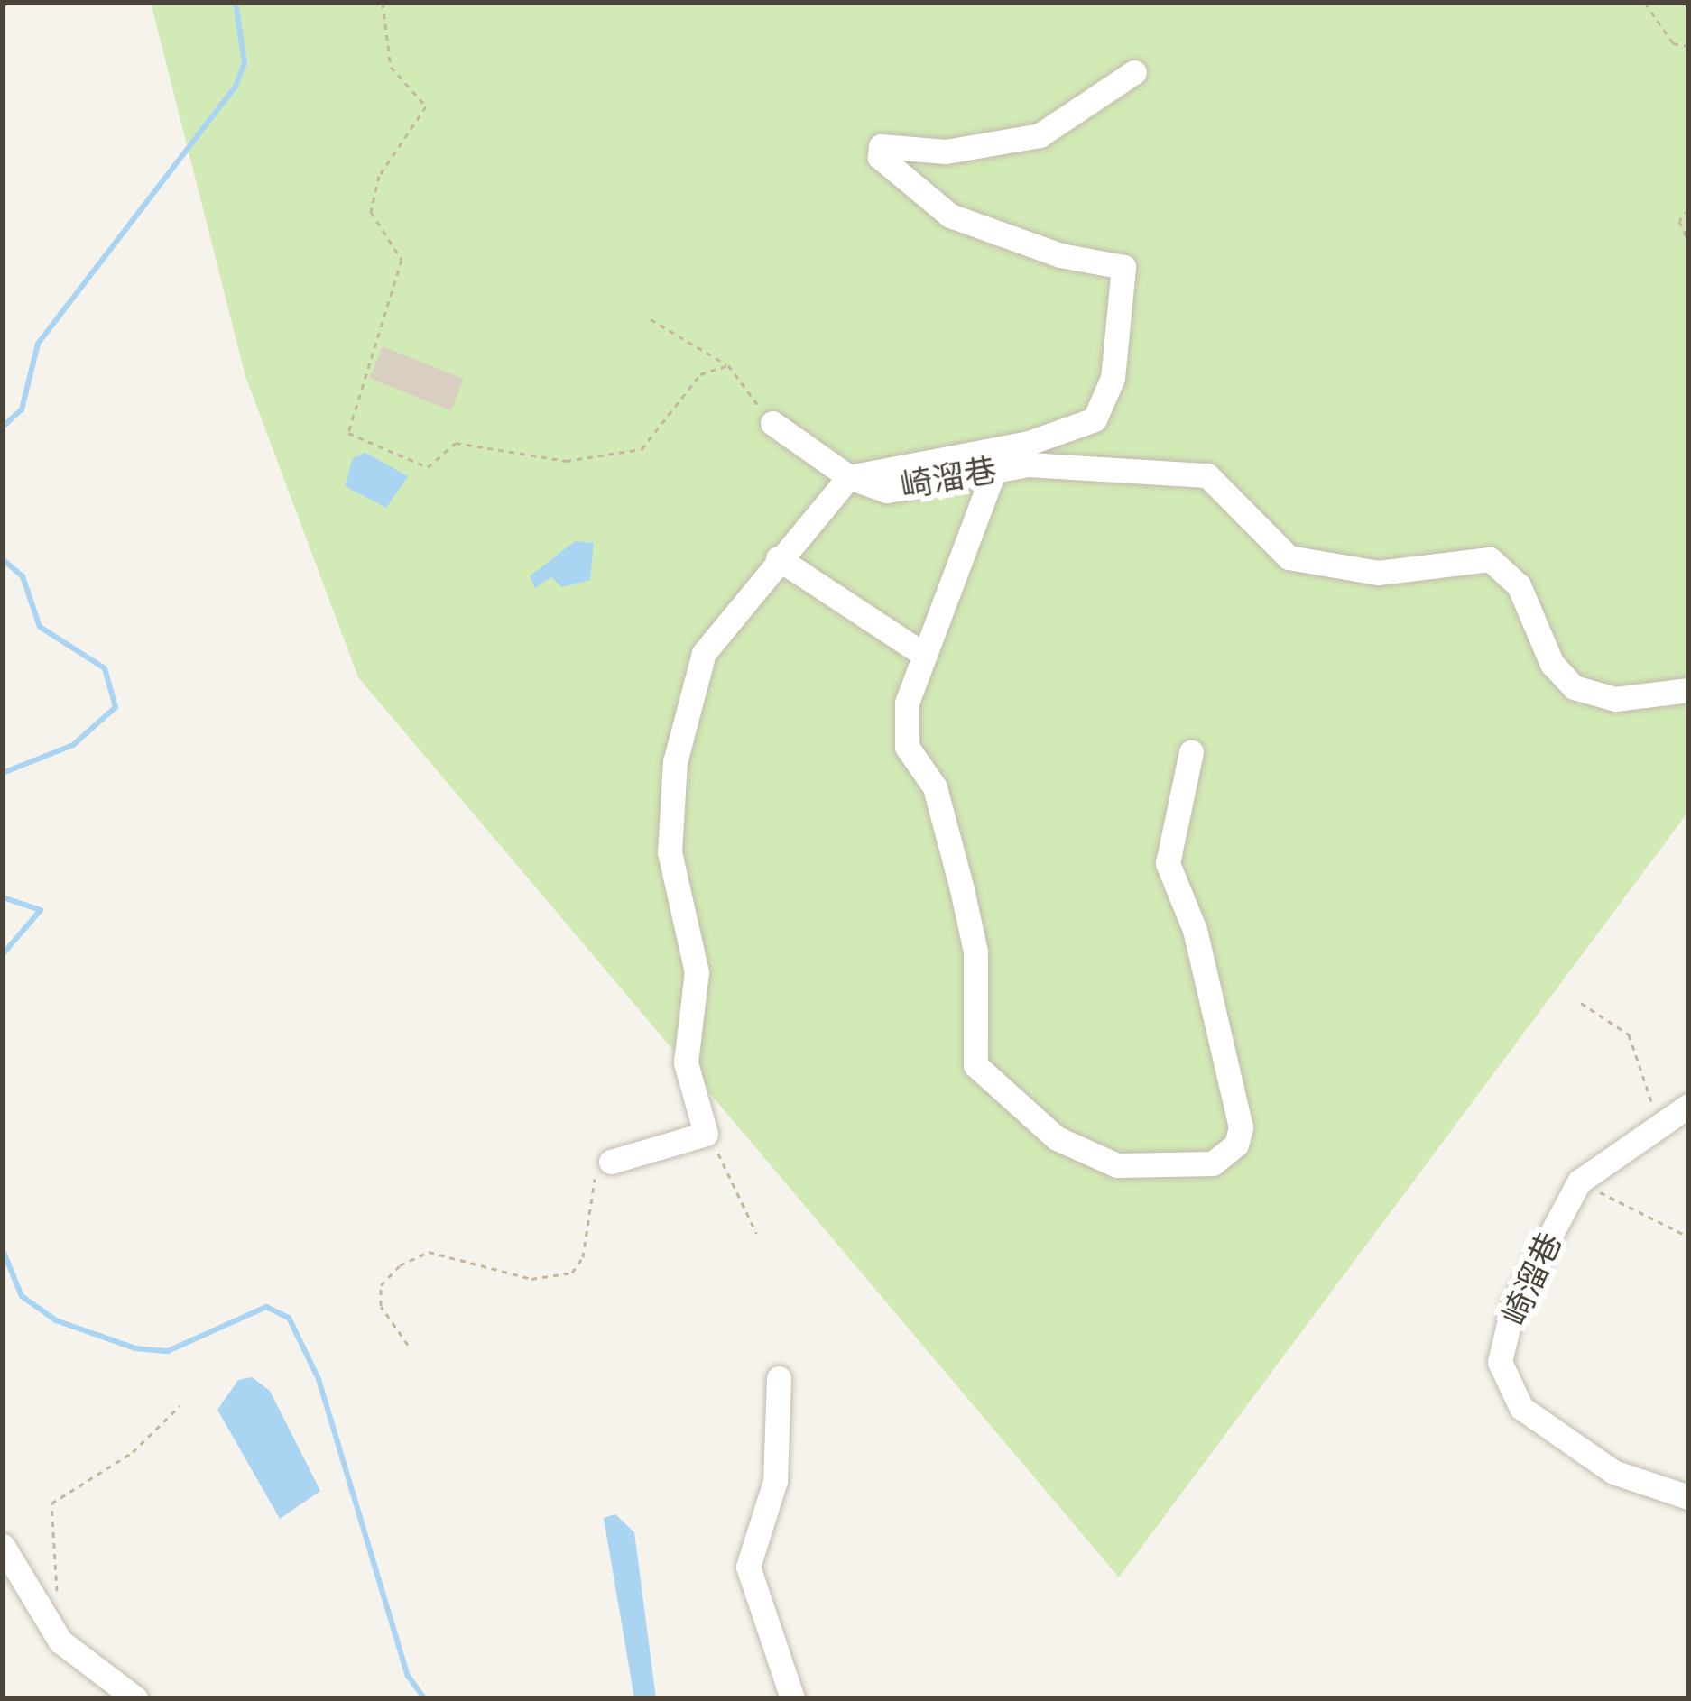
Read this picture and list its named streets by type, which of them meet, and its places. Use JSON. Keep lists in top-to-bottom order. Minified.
{"streets":{"street":["崎溜巷"]}}
